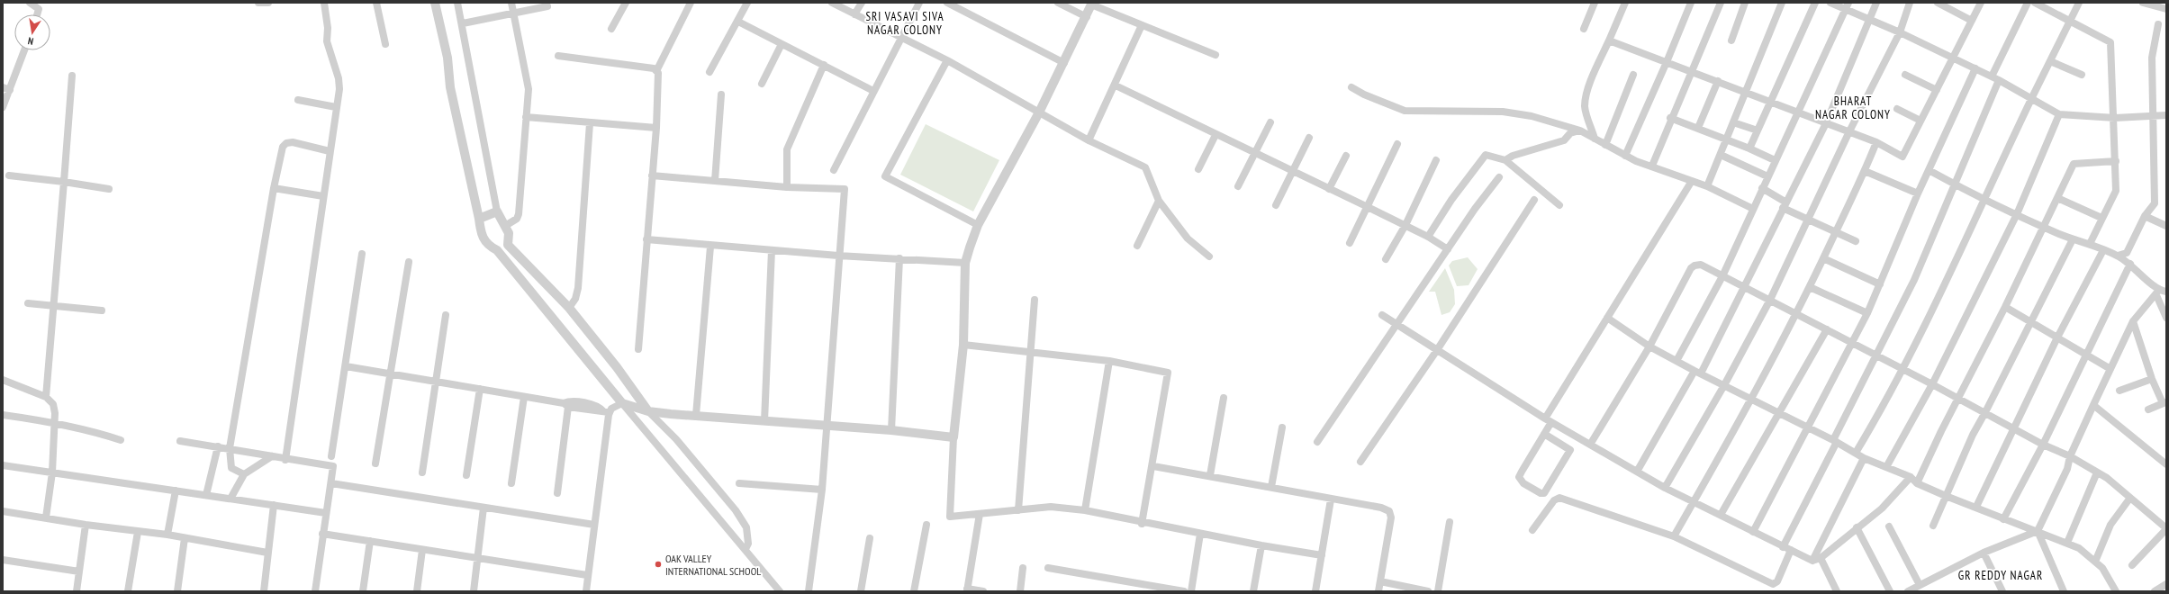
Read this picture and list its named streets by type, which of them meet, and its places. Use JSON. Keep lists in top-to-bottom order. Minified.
{"districts":["SRI VASAVI SIVA NAGAR COLONY","BHARAT NAGAR COLONY","GR REDDY NAGAR"],"places":["OAK VALLEY INTERNATIONAL SCHOOL"],"north":"bottom"}
